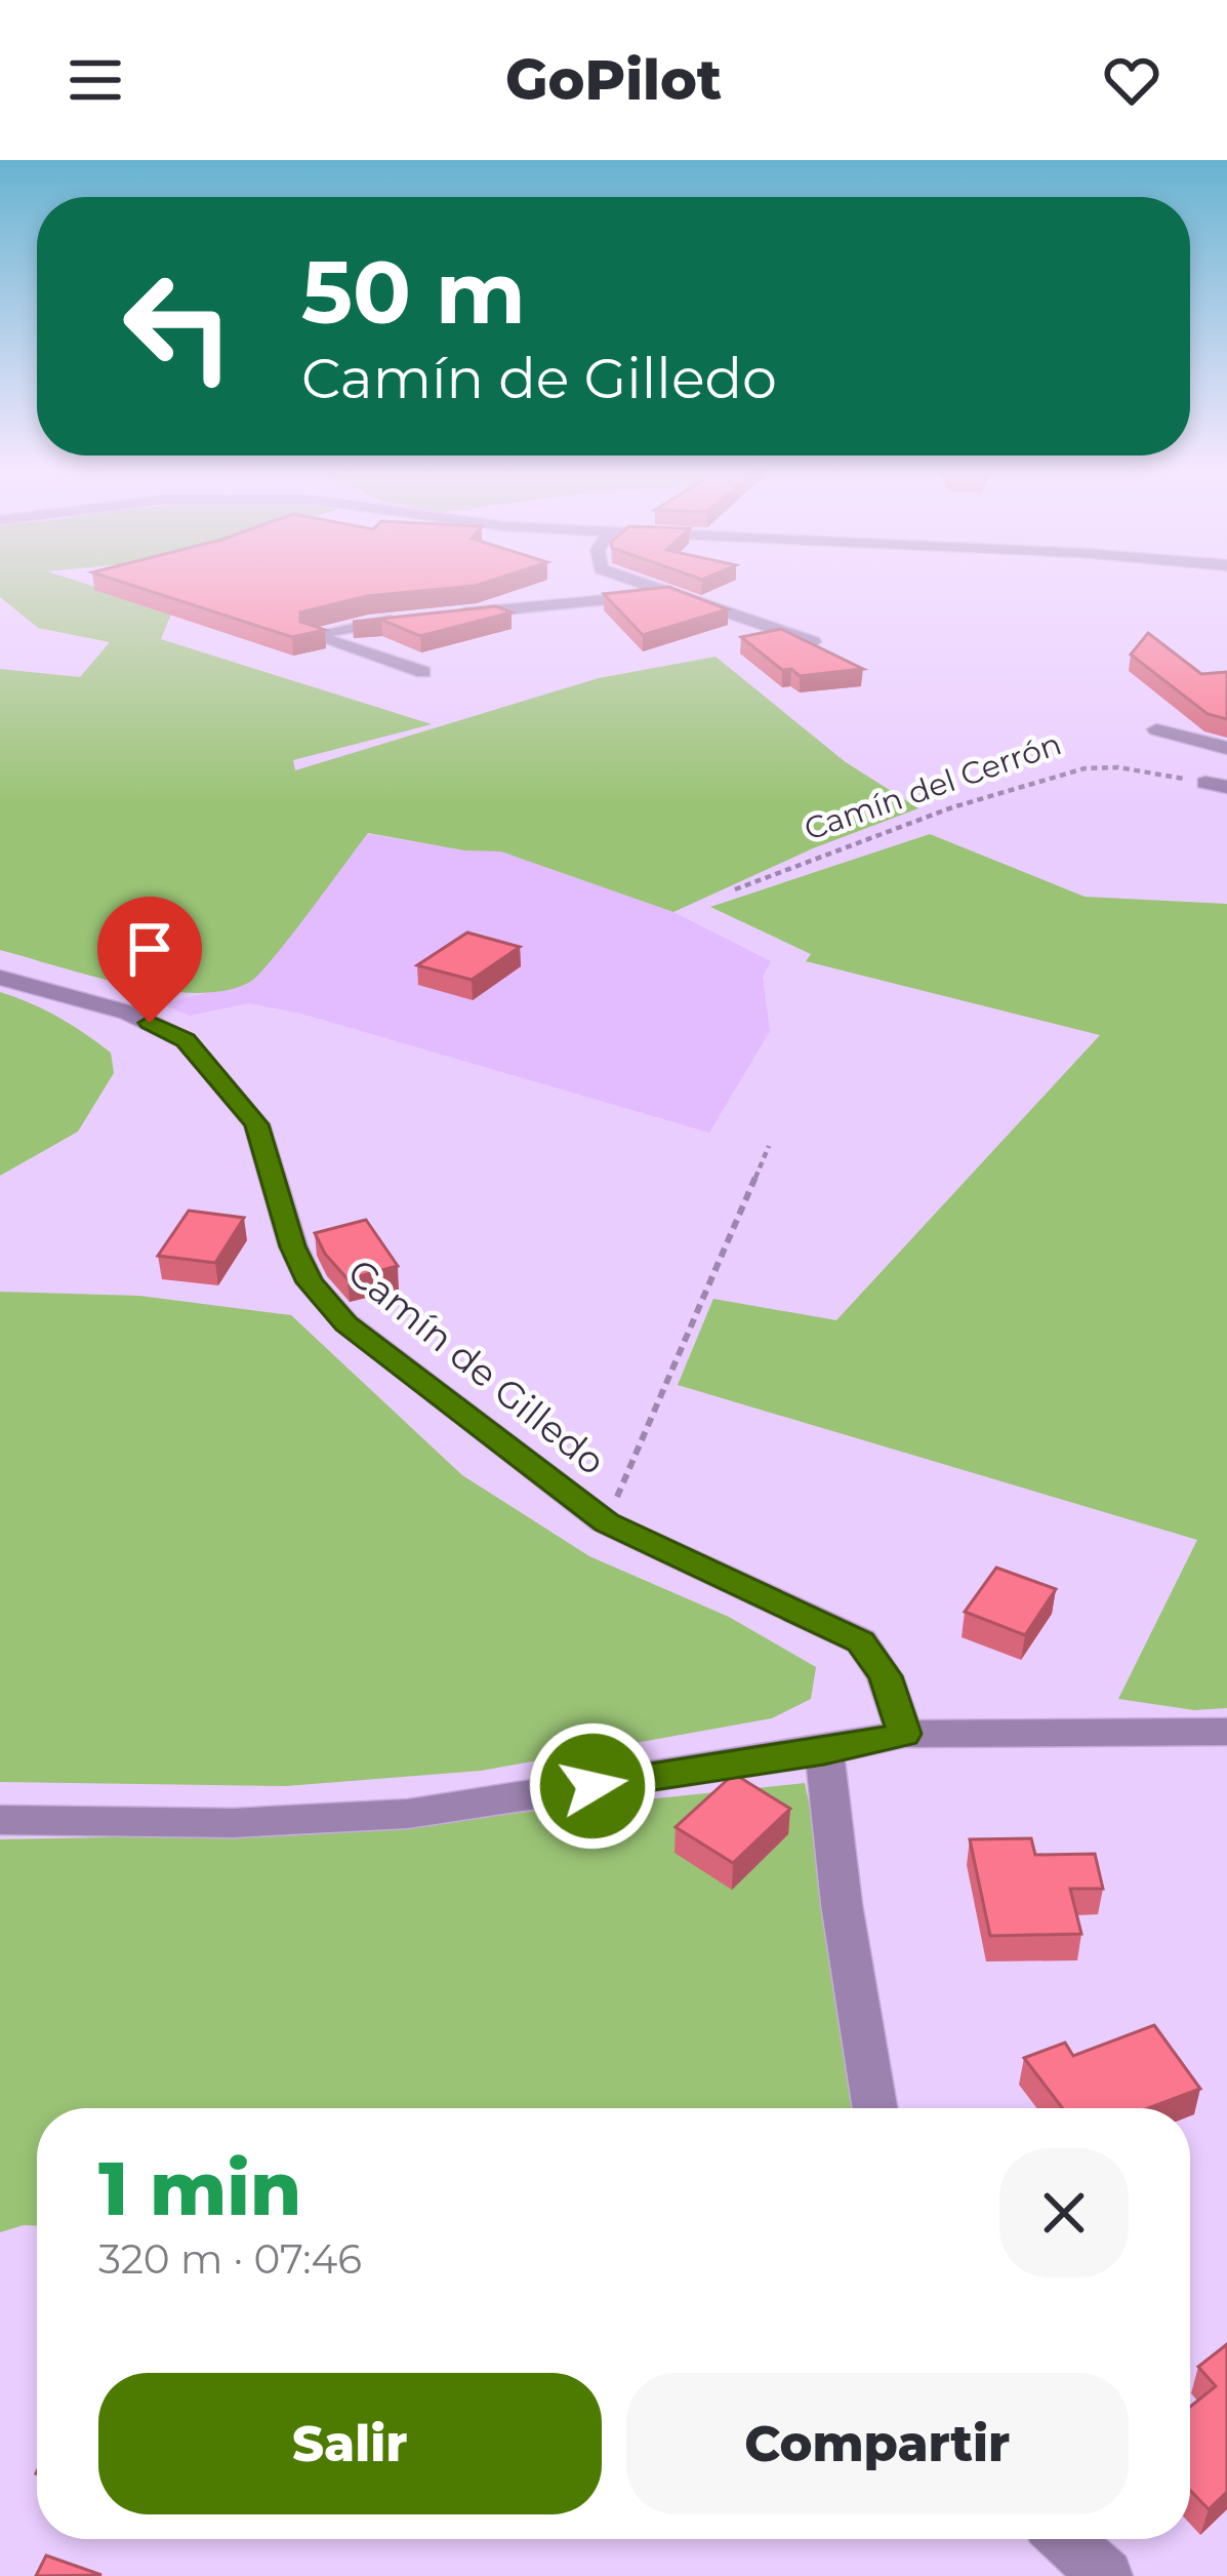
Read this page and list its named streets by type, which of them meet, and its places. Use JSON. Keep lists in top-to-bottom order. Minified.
{"streets":{"street":["Camín de Gilledo"],"path":["Camín del Cerrón"]},"page":{"header":"GoPilot","turn":["50 m","Camín de Gilledo"],"heading":["1 min","320 m · 07:46"],"buttons":["Salir","Compartir"]}}
